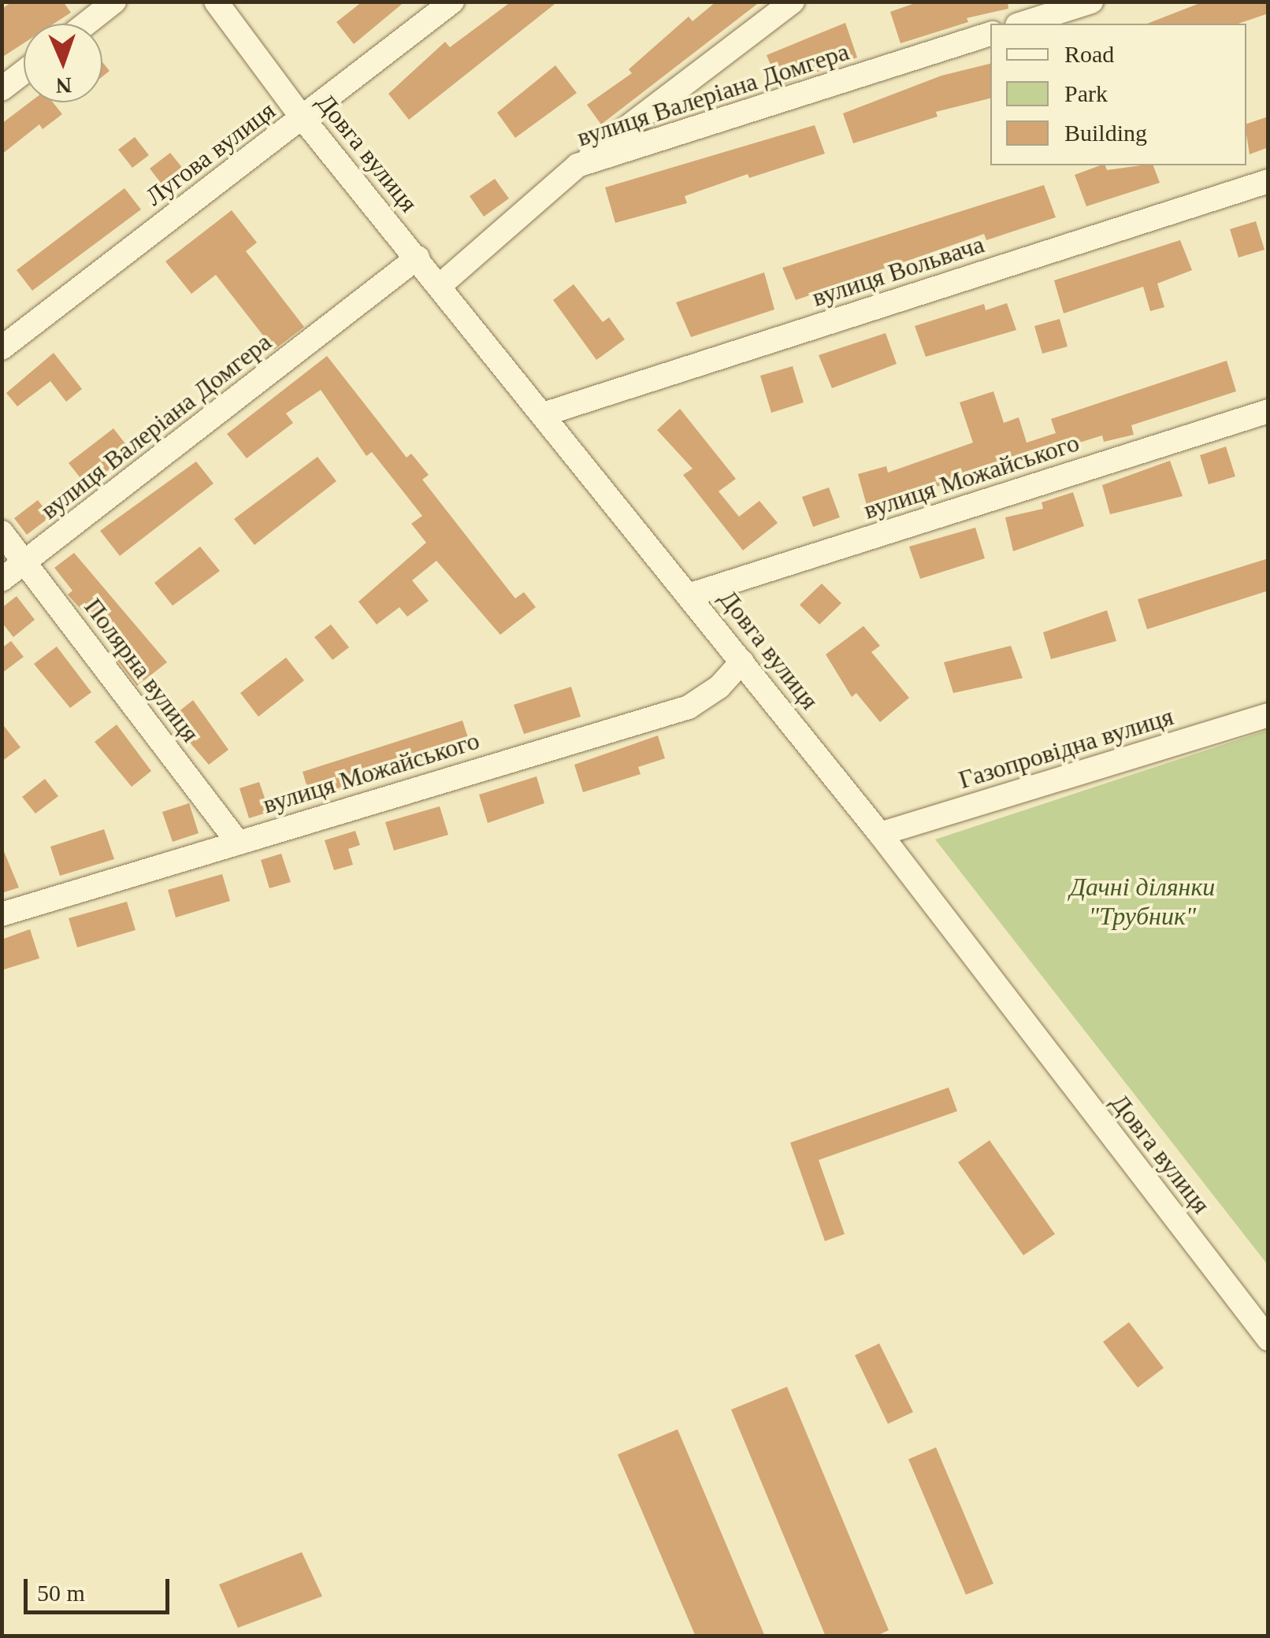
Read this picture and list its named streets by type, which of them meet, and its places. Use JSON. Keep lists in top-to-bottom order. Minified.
{"streets":{"street":["вулиця Валеріана Домгера","Довга вулиця","Лугова вулиця","вулиця Вольвача","вулиця Можайського","Полярна вулиця","Газопровідна вулиця"]},"crossings":[["вулиця Валеріана Домгера","Довга вулиця"],["вулиця Валеріана Домгера","Полярна вулиця"],["Довга вулиця","Лугова вулиця"],["Довга вулиця","вулиця Вольвача"],["Довга вулиця","вулиця Можайського"],["Довга вулиця","Газопровідна вулиця"],["вулиця Можайського","Полярна вулиця"]],"parks":["Дачні ділянки \"Трубник\""],"legend":["Road","Park","Building"],"scale_bar":"50 m","north":"bottom"}
